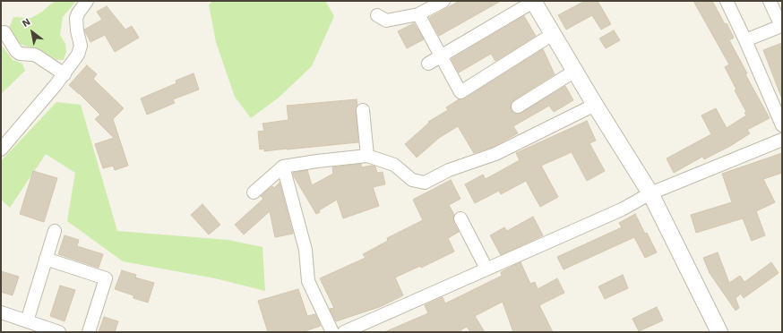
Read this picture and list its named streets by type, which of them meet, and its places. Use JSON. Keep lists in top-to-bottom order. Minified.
{"north":"top left"}
